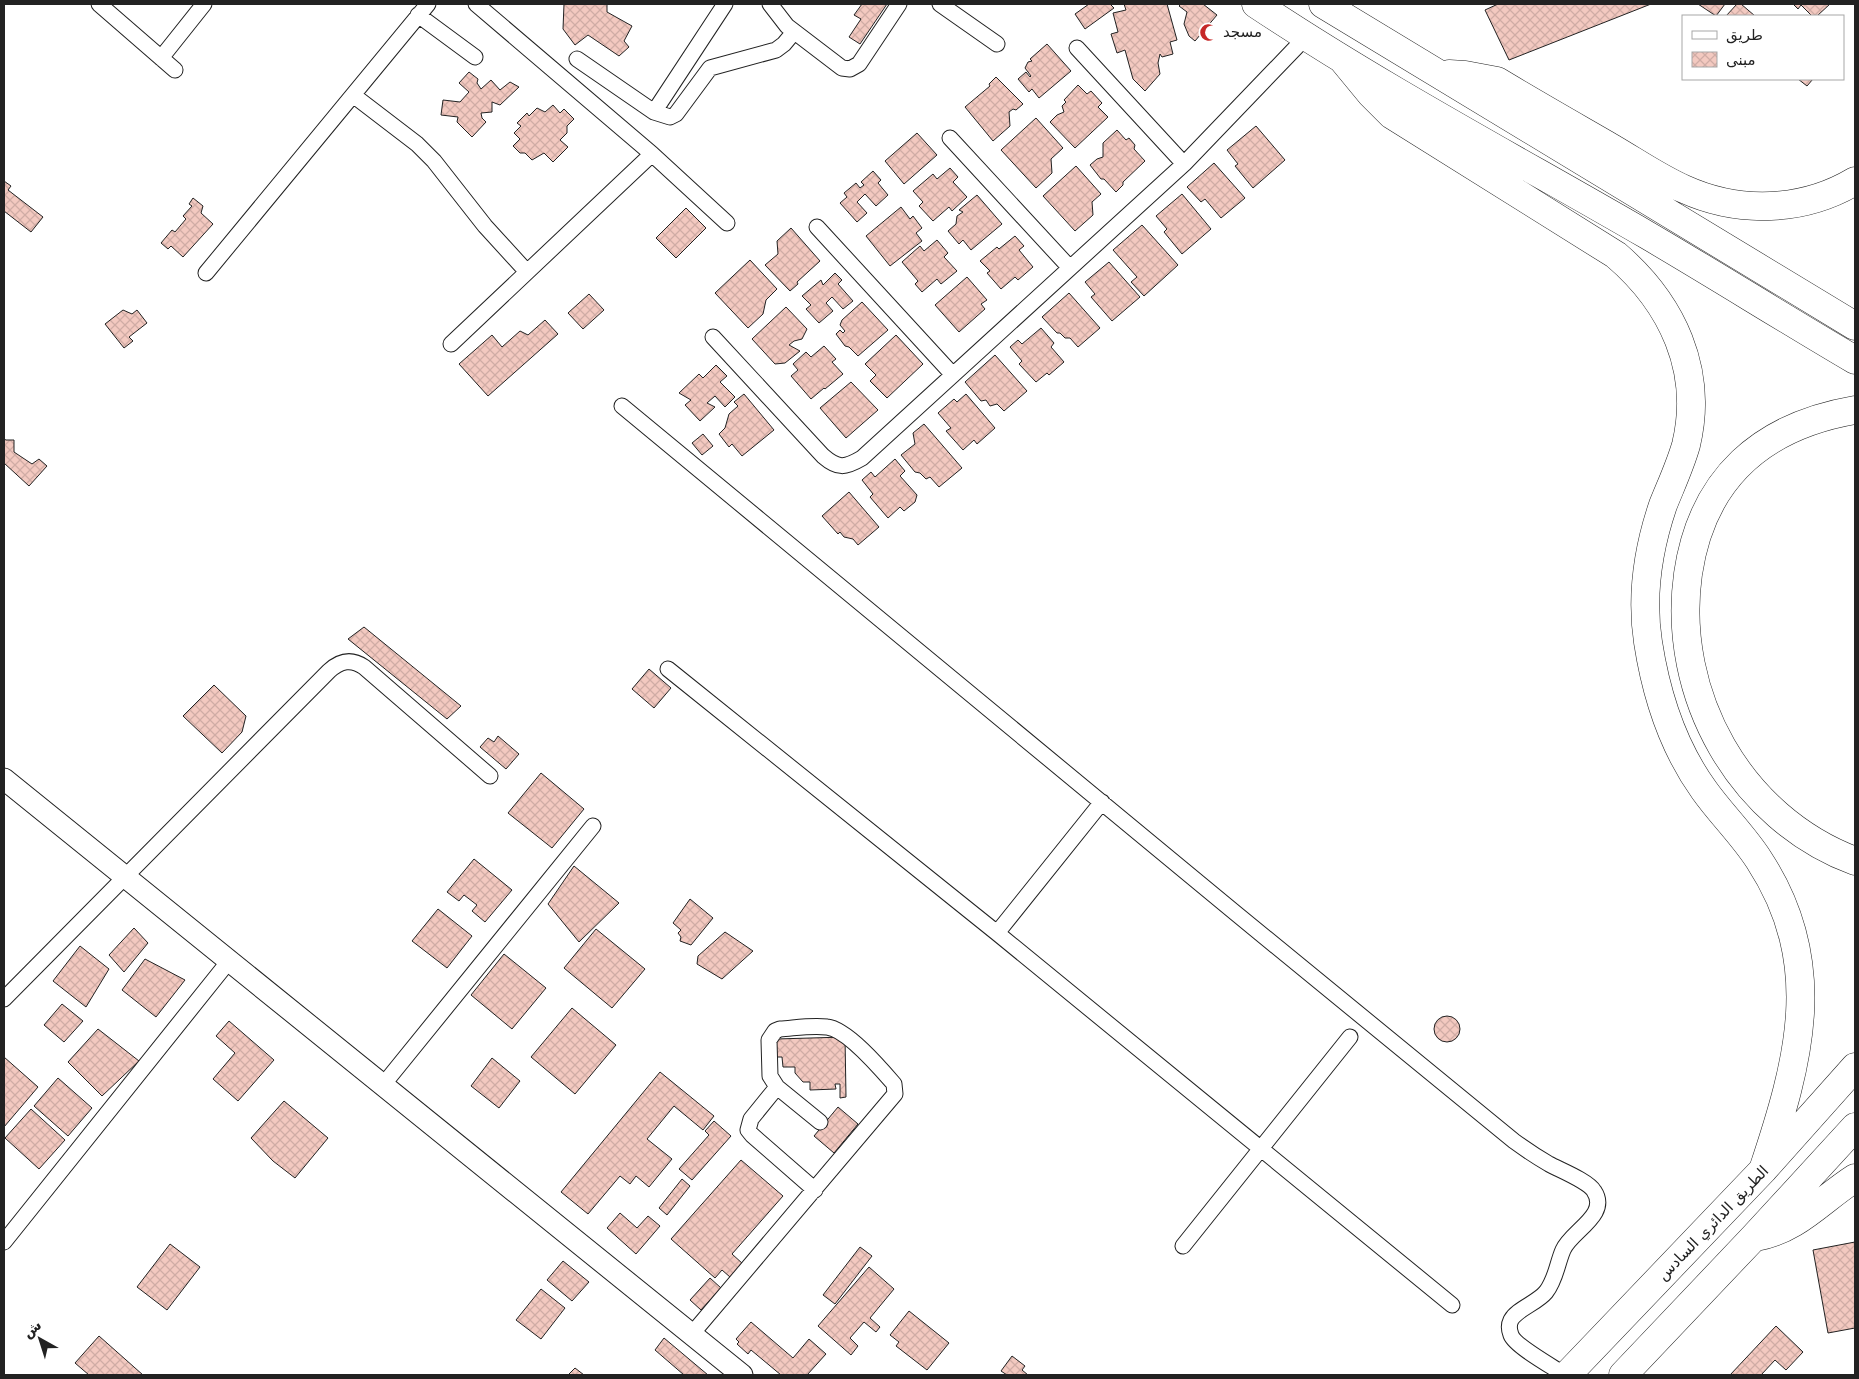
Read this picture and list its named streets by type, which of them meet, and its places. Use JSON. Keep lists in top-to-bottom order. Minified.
{"streets":{"highway":["الطريق الدائري السادس"]},"places":{"mosque":["مسجد"]},"legend":["طريق","مبنى"],"north":"top left"}
